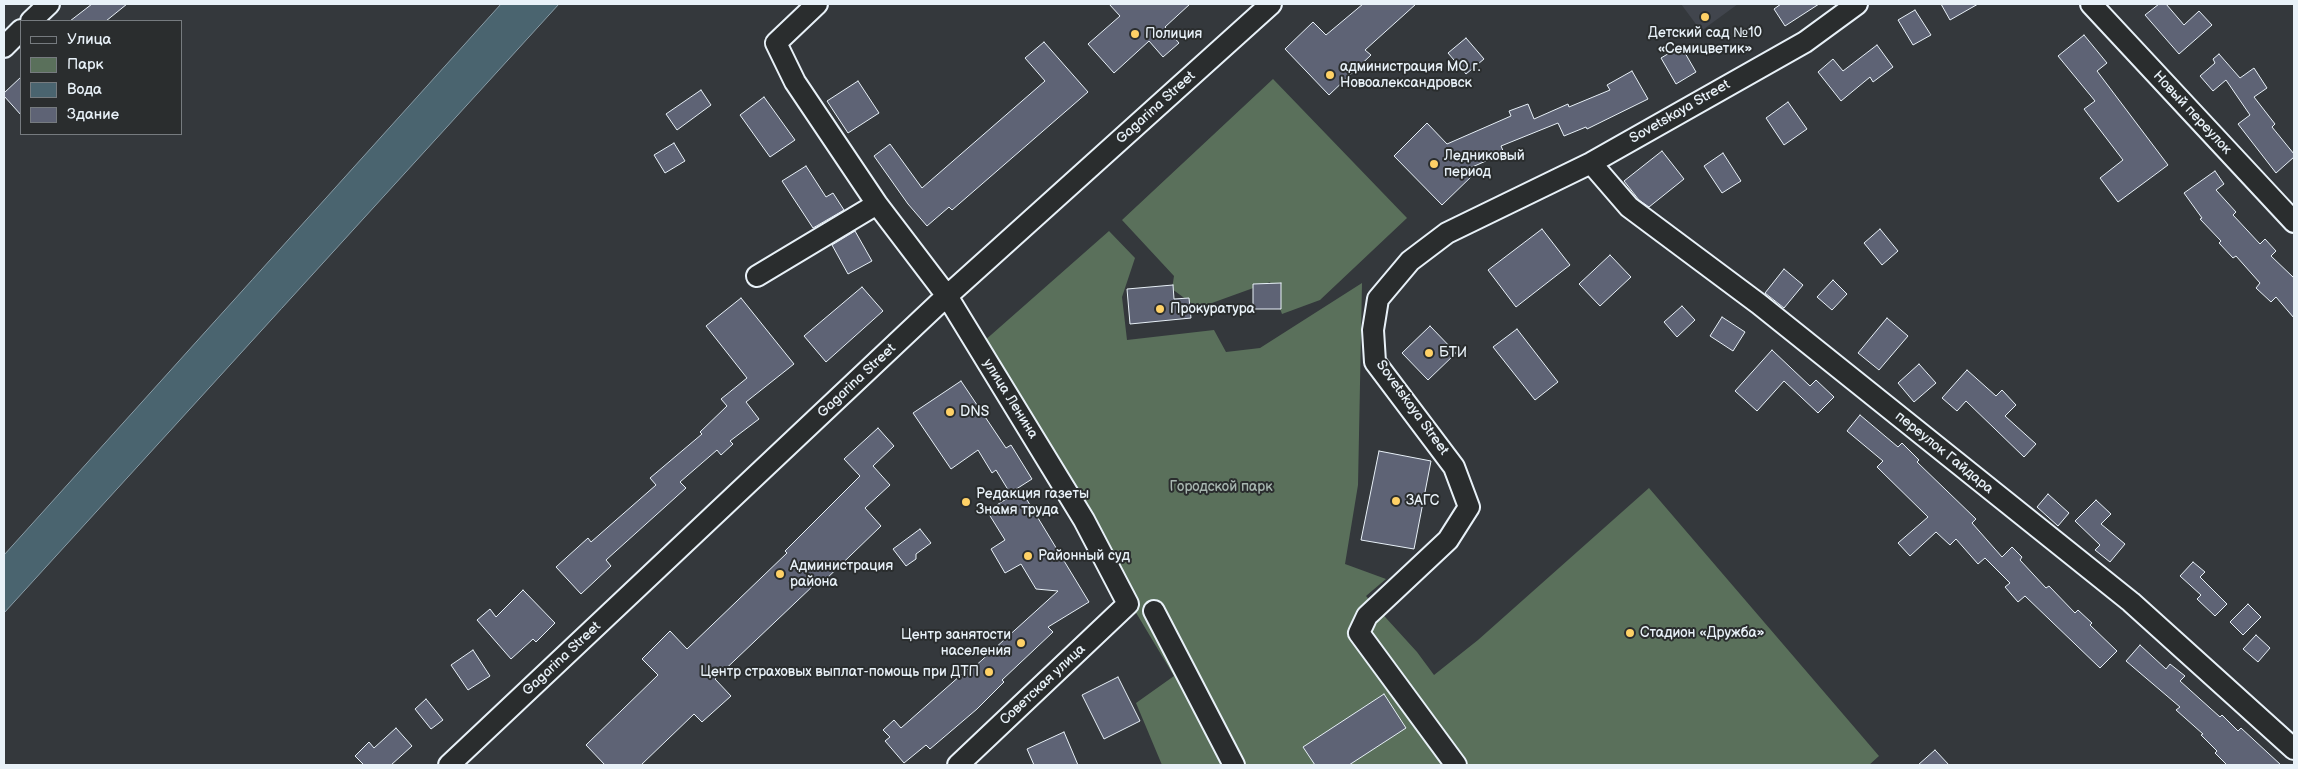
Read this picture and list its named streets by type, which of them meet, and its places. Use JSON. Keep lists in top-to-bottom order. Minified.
{"streets":{"street":["Gagarina Street","Sovetskaya Street","Новый переулок","улица Ленина","переулок Гайдара","Советская улица"]},"crossings":[["Gagarina Street","улица Ленина"],["Sovetskaya Street","переулок Гайдара"],["улица Ленина","Советская улица"]],"parks":["Городской парк"],"places":["Детский сад №10 «Семицветик»","Полиция","администрация МО г. Новоалександровск","Ледниковый период","Прокуратура","БТИ","DNS","ЗАГС","Редакция газеты Знамя труда","Районный суд","Администрация района","Стадион «Дружба»","Центр занятости населения","Центр страховых выплат-помощь при ДТП"],"legend":["Улица","Парк","Вода","Здание"]}
